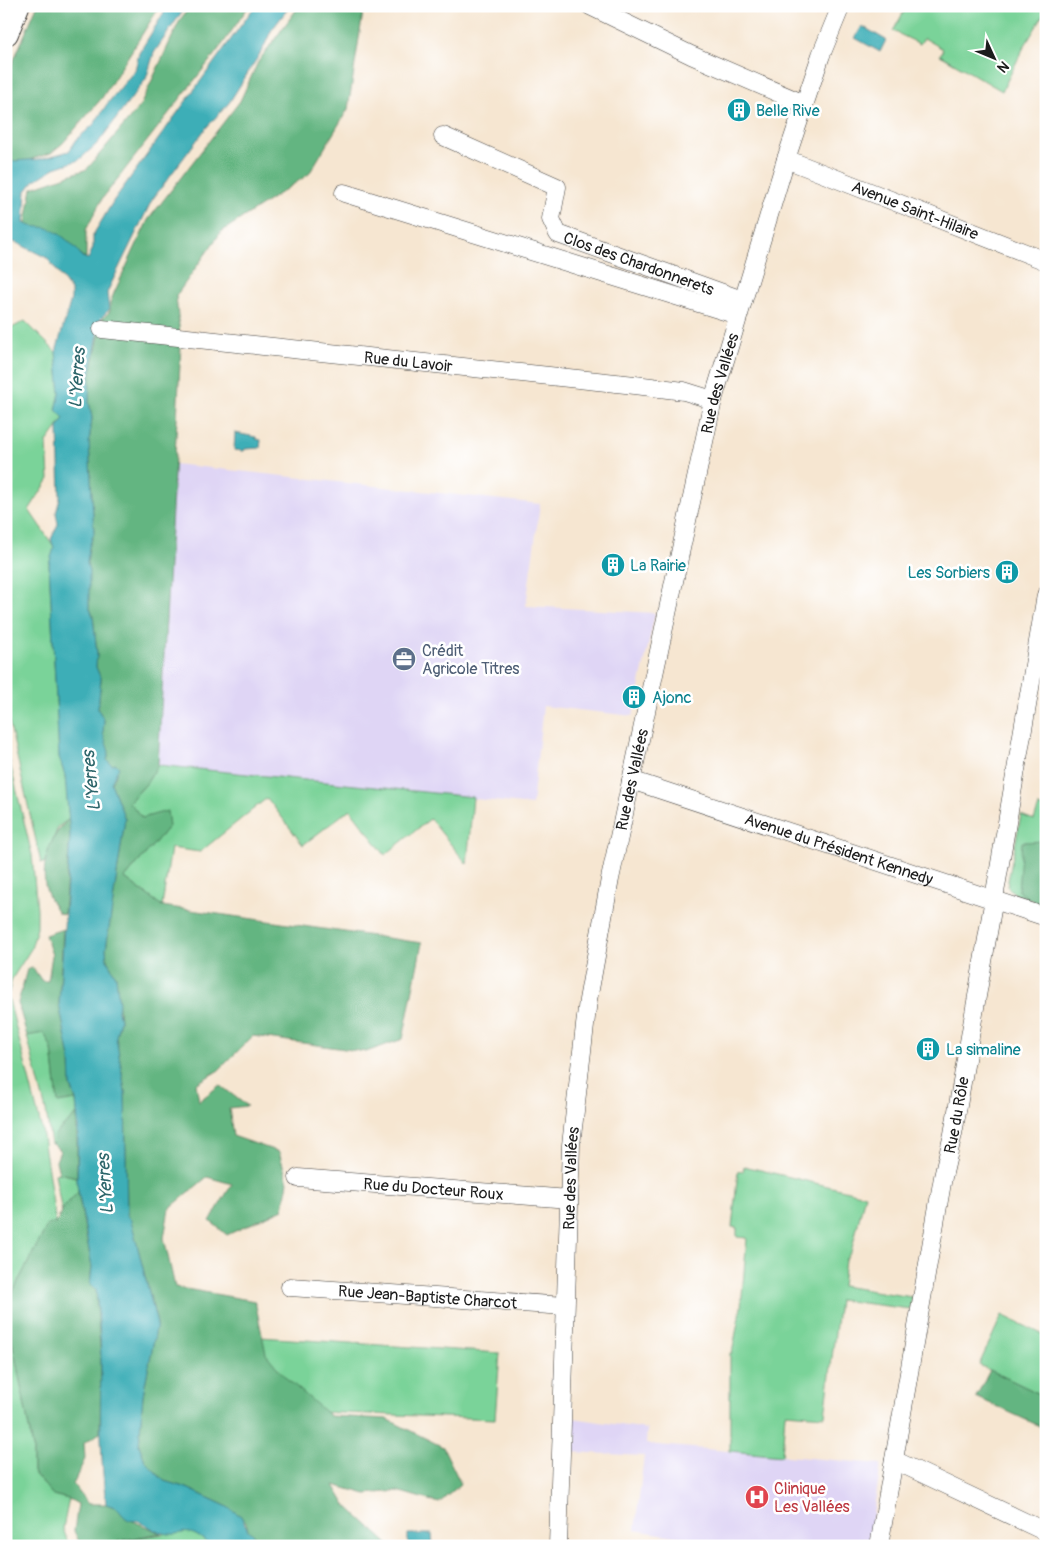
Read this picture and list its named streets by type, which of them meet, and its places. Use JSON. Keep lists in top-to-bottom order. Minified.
{"streets":{"street":["Avenue Saint-Hilaire","Clos des Chardonnerets","Rue du Lavoir","Rue des Vallées","Avenue du Président Kennedy","Rue du Rôle","Rue du Docteur Roux","Rue Jean-Baptiste Charcot"]},"crossings":[["Avenue Saint-Hilaire","Rue des Vallées"],["Clos des Chardonnerets","Rue des Vallées"],["Rue du Lavoir","Rue des Vallées"],["Rue des Vallées","Avenue du Président Kennedy"],["Rue des Vallées","Rue du Docteur Roux"],["Rue des Vallées","Rue Jean-Baptiste Charcot"],["Avenue du Président Kennedy","Rue du Rôle"]],"water":["L'Yerres"],"places":{"building":["Belle Rive","La Rairie","Les Sorbiers","Ajonc","La simaline"],"office":["Crédit Agricole Titres"],"hospital":["Clinique Les Vallées"]},"north":"bottom right"}
